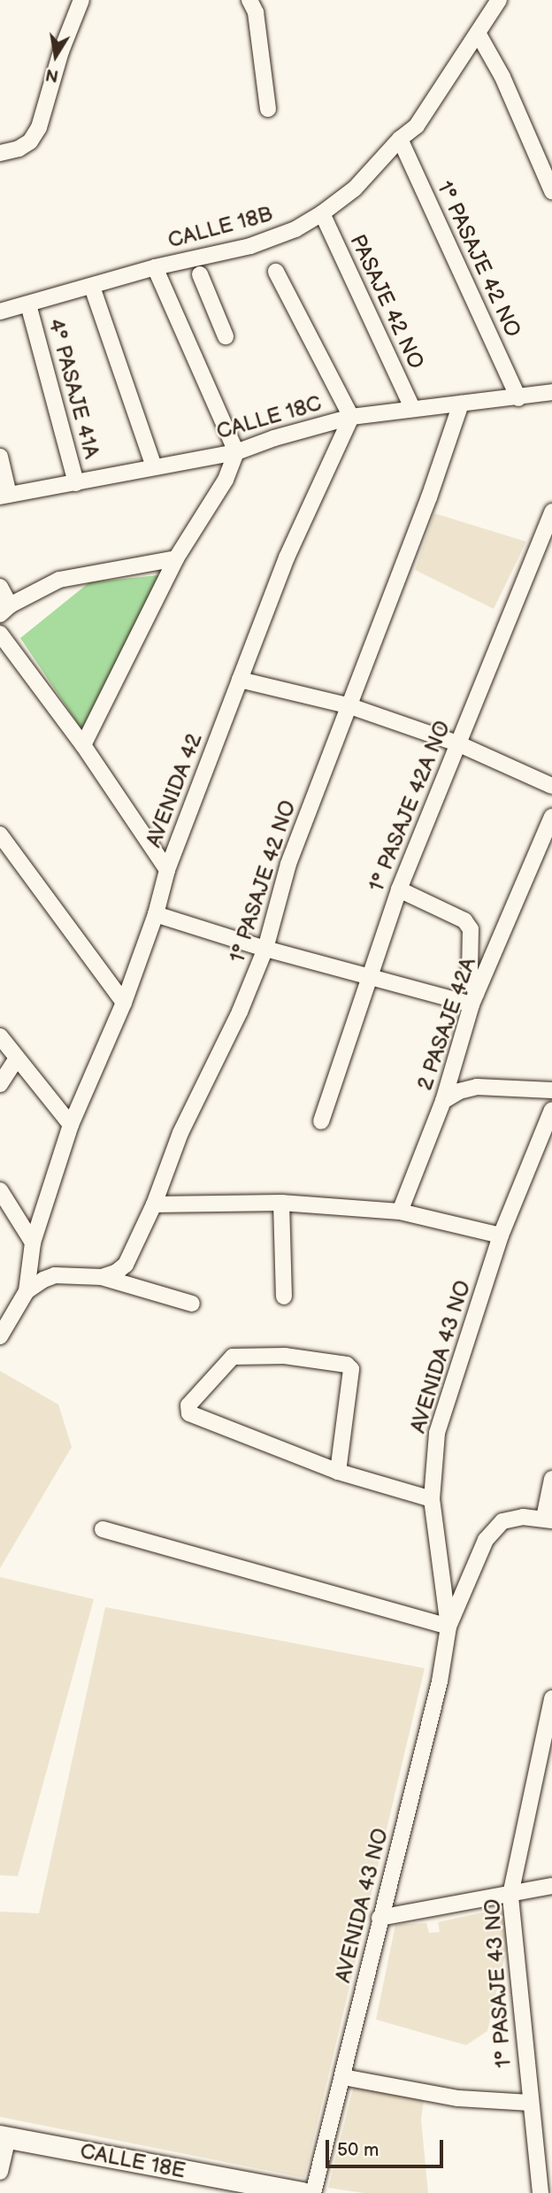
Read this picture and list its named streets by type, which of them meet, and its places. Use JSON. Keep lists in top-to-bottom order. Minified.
{"streets":{"street":["CALLE 18B","1° PASAJE 42 NO","PASAJE 42 NO","4° PASAJE 41A","CALLE 18C","AVENIDA 42","1° PASAJE 42A NO","2 PASAJE 42A","AVENIDA 43 NO","1° PASAJE 43 NO","CALLE 18E"]},"crossings":[["CALLE 18B","1° PASAJE 42 NO"],["CALLE 18B","PASAJE 42 NO"],["CALLE 18B","4° PASAJE 41A"],["1° PASAJE 42 NO","CALLE 18C"],["PASAJE 42 NO","CALLE 18C"],["4° PASAJE 41A","CALLE 18C"],["CALLE 18C","AVENIDA 42"]],"scale_bar":"50 m","north":"bottom"}
